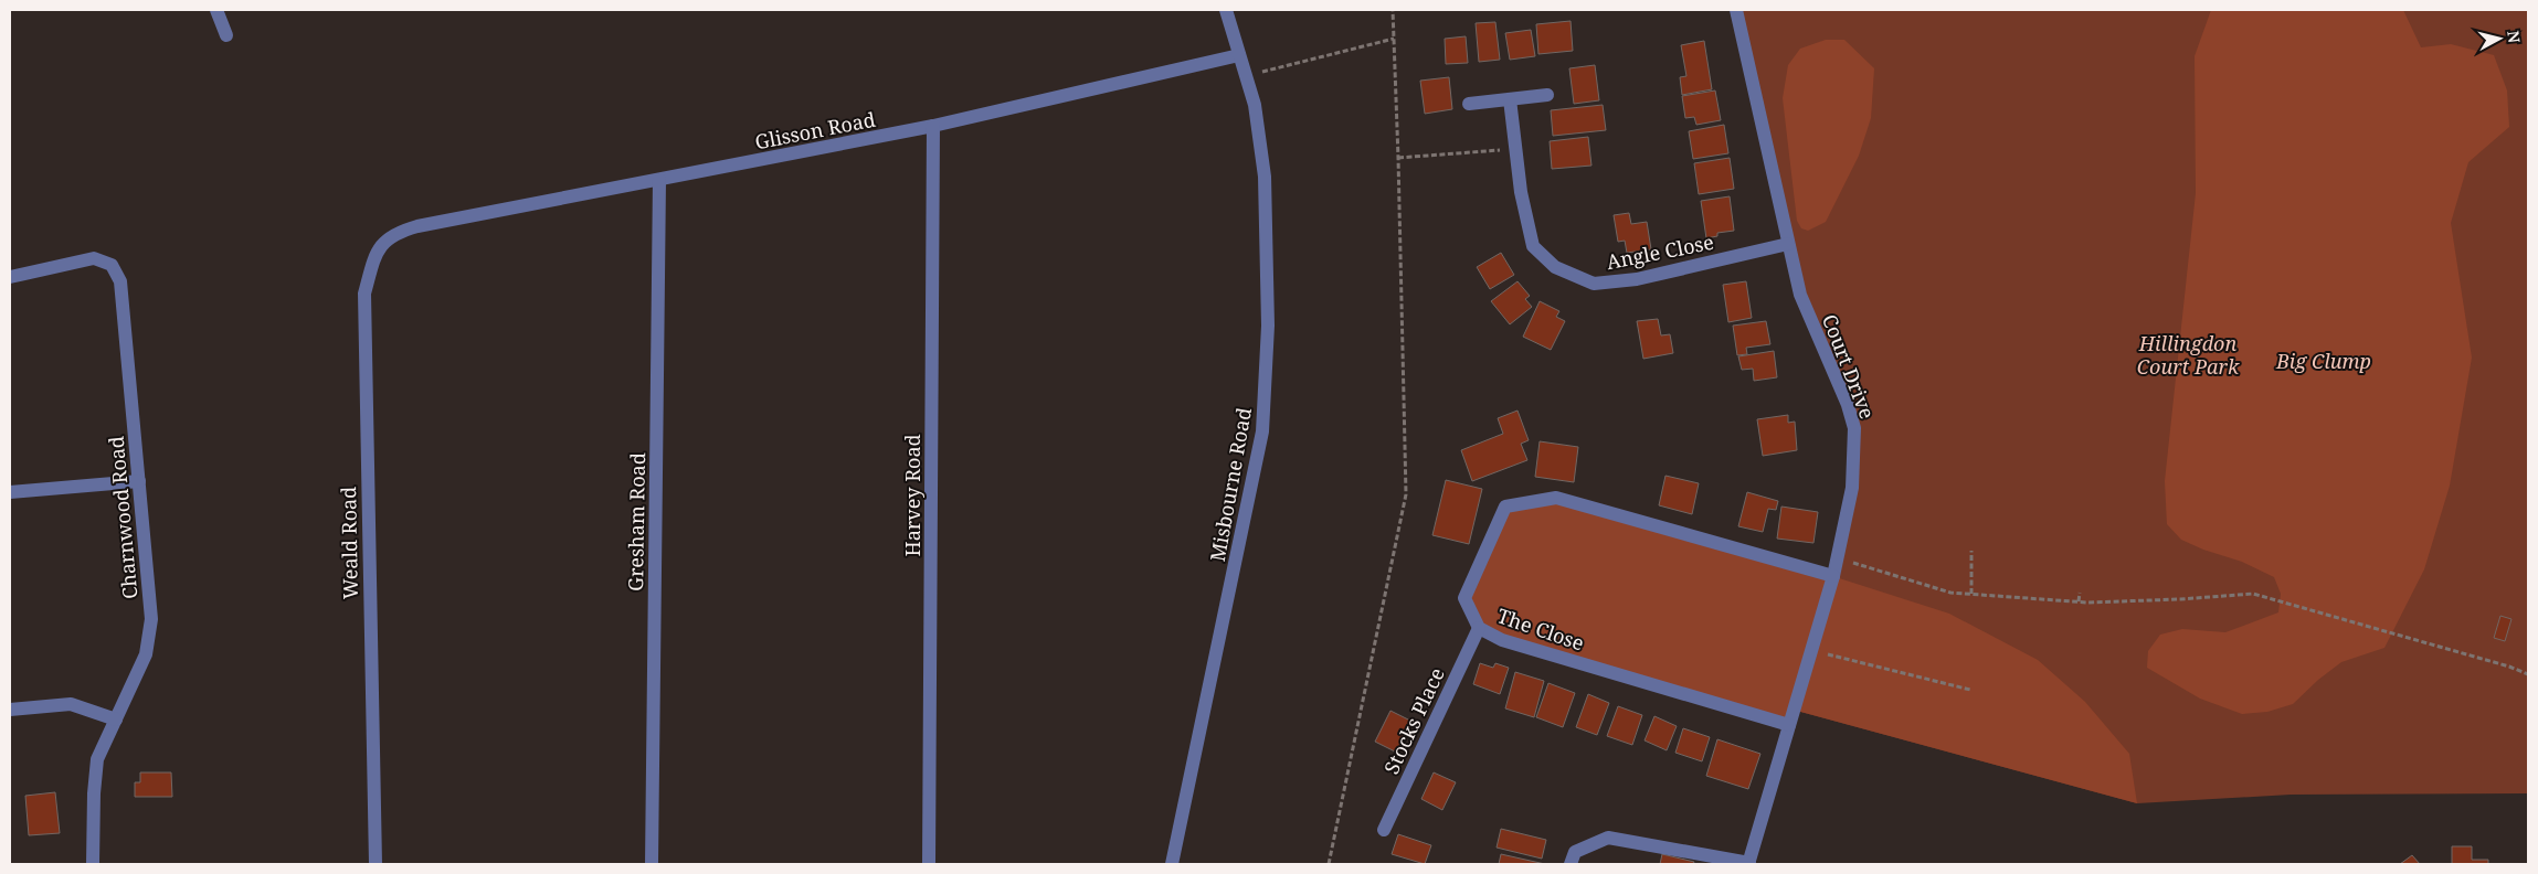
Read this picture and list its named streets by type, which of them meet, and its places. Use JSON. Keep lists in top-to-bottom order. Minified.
{"streets":{"street":["Glisson Road","Angle Close","Court Drive","Misbourne Road","Harvey Road","Charnwood Road","Gresham Road","Weald Road","The Close","Stocks Place"]},"crossings":[["Glisson Road","Misbourne Road"],["Glisson Road","Harvey Road"],["Glisson Road","Gresham Road"],["Glisson Road","Weald Road"],["Angle Close","Court Drive"],["Court Drive","The Close"],["The Close","Stocks Place"]],"parks":["Hillingdon Court Park","Big Clump"],"north":"right"}
